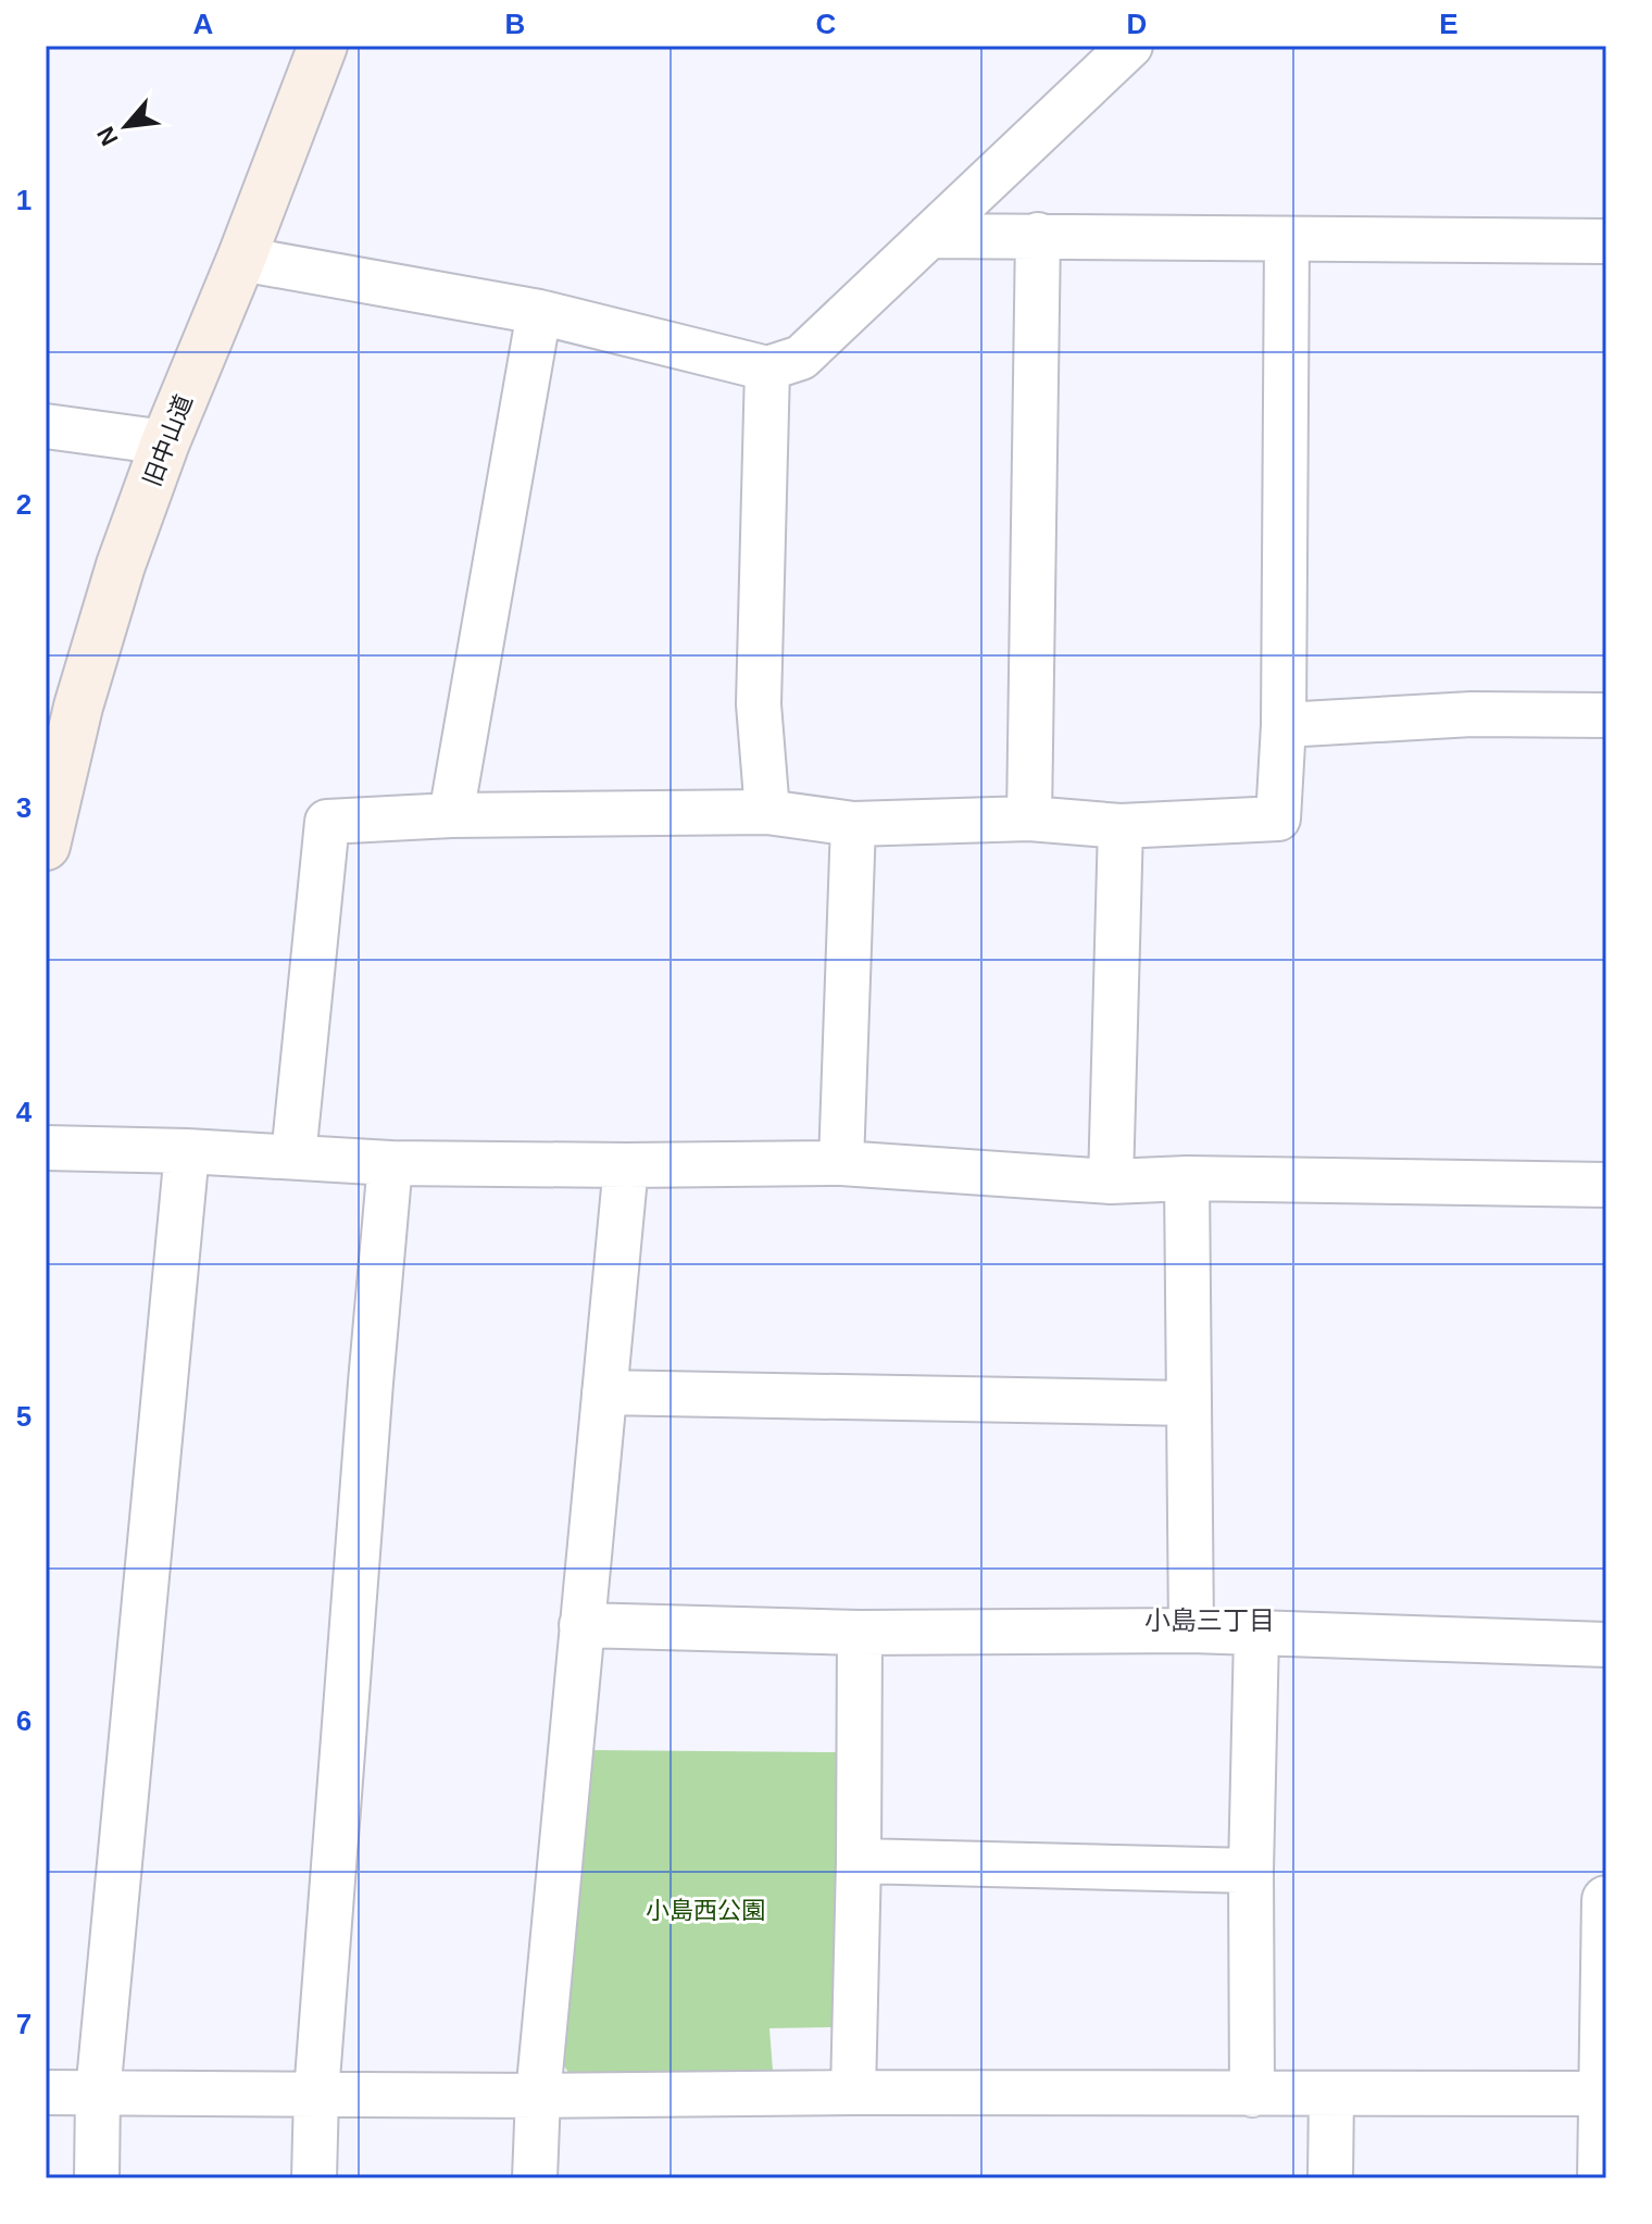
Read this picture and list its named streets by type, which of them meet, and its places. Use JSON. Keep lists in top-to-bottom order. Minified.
{"streets":{"main road":["旧中山道"]},"districts":["小島三丁目"],"parks":["小島西公園"],"north":"bottom left","grid":{"columns":["A","B","C","D","E"],"rows":["1","2","3","4","5","6","7"]}}
